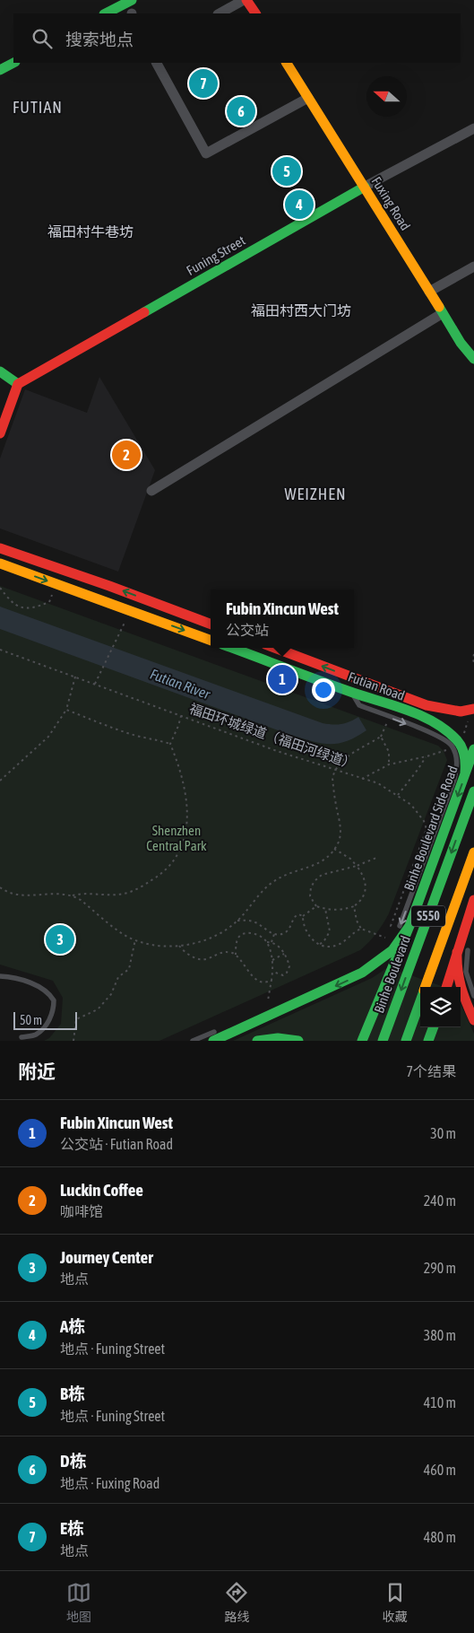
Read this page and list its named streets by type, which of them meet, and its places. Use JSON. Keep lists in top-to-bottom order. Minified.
{"streets":{"main road":["Fuxing Road","Funing Street","Futian Road","Binhe Boulevard Side Road","S550","Binhe Boulevard"],"path":["福田环城绿道（福田河绿道）"]},"crossings":[["Fuxing Road","Funing Street"],["Futian Road","Binhe Boulevard Side Road"]],"districts":["FUTIAN","福田村牛巷坊","福田村西大门坊","WEIZHEN"],"water":["Futian River"],"parks":["Shenzhen Central Park"],"scale_bar":"50 m","north":"left","page":{"search":"搜索地点","pins":["7","6","5","4","2","1","3"],"popup":["Fubin Xincun West","公交站"],"scale":"50 m","heading":["附近","7个结果"],"list":[{"mark":"1","name":"Fubin Xincun West","note":"公交站 · Futian Road","value":"30 m"},{"mark":"2","name":"Luckin Coffee","note":"咖啡馆","value":"240 m"},{"mark":"3","name":"Journey Center","note":"地点","value":"290 m"},{"mark":"4","name":"A栋","note":"地点 · Funing Street","value":"380 m"},{"mark":"5","name":"B栋","note":"地点 · Funing Street","value":"410 m"},{"mark":"6","name":"D栋","note":"地点 · Fuxing Road","value":"460 m"},{"mark":"7","name":"E栋","note":"地点","value":"480 m"}],"nav":["地图","路线","收藏"]}}
